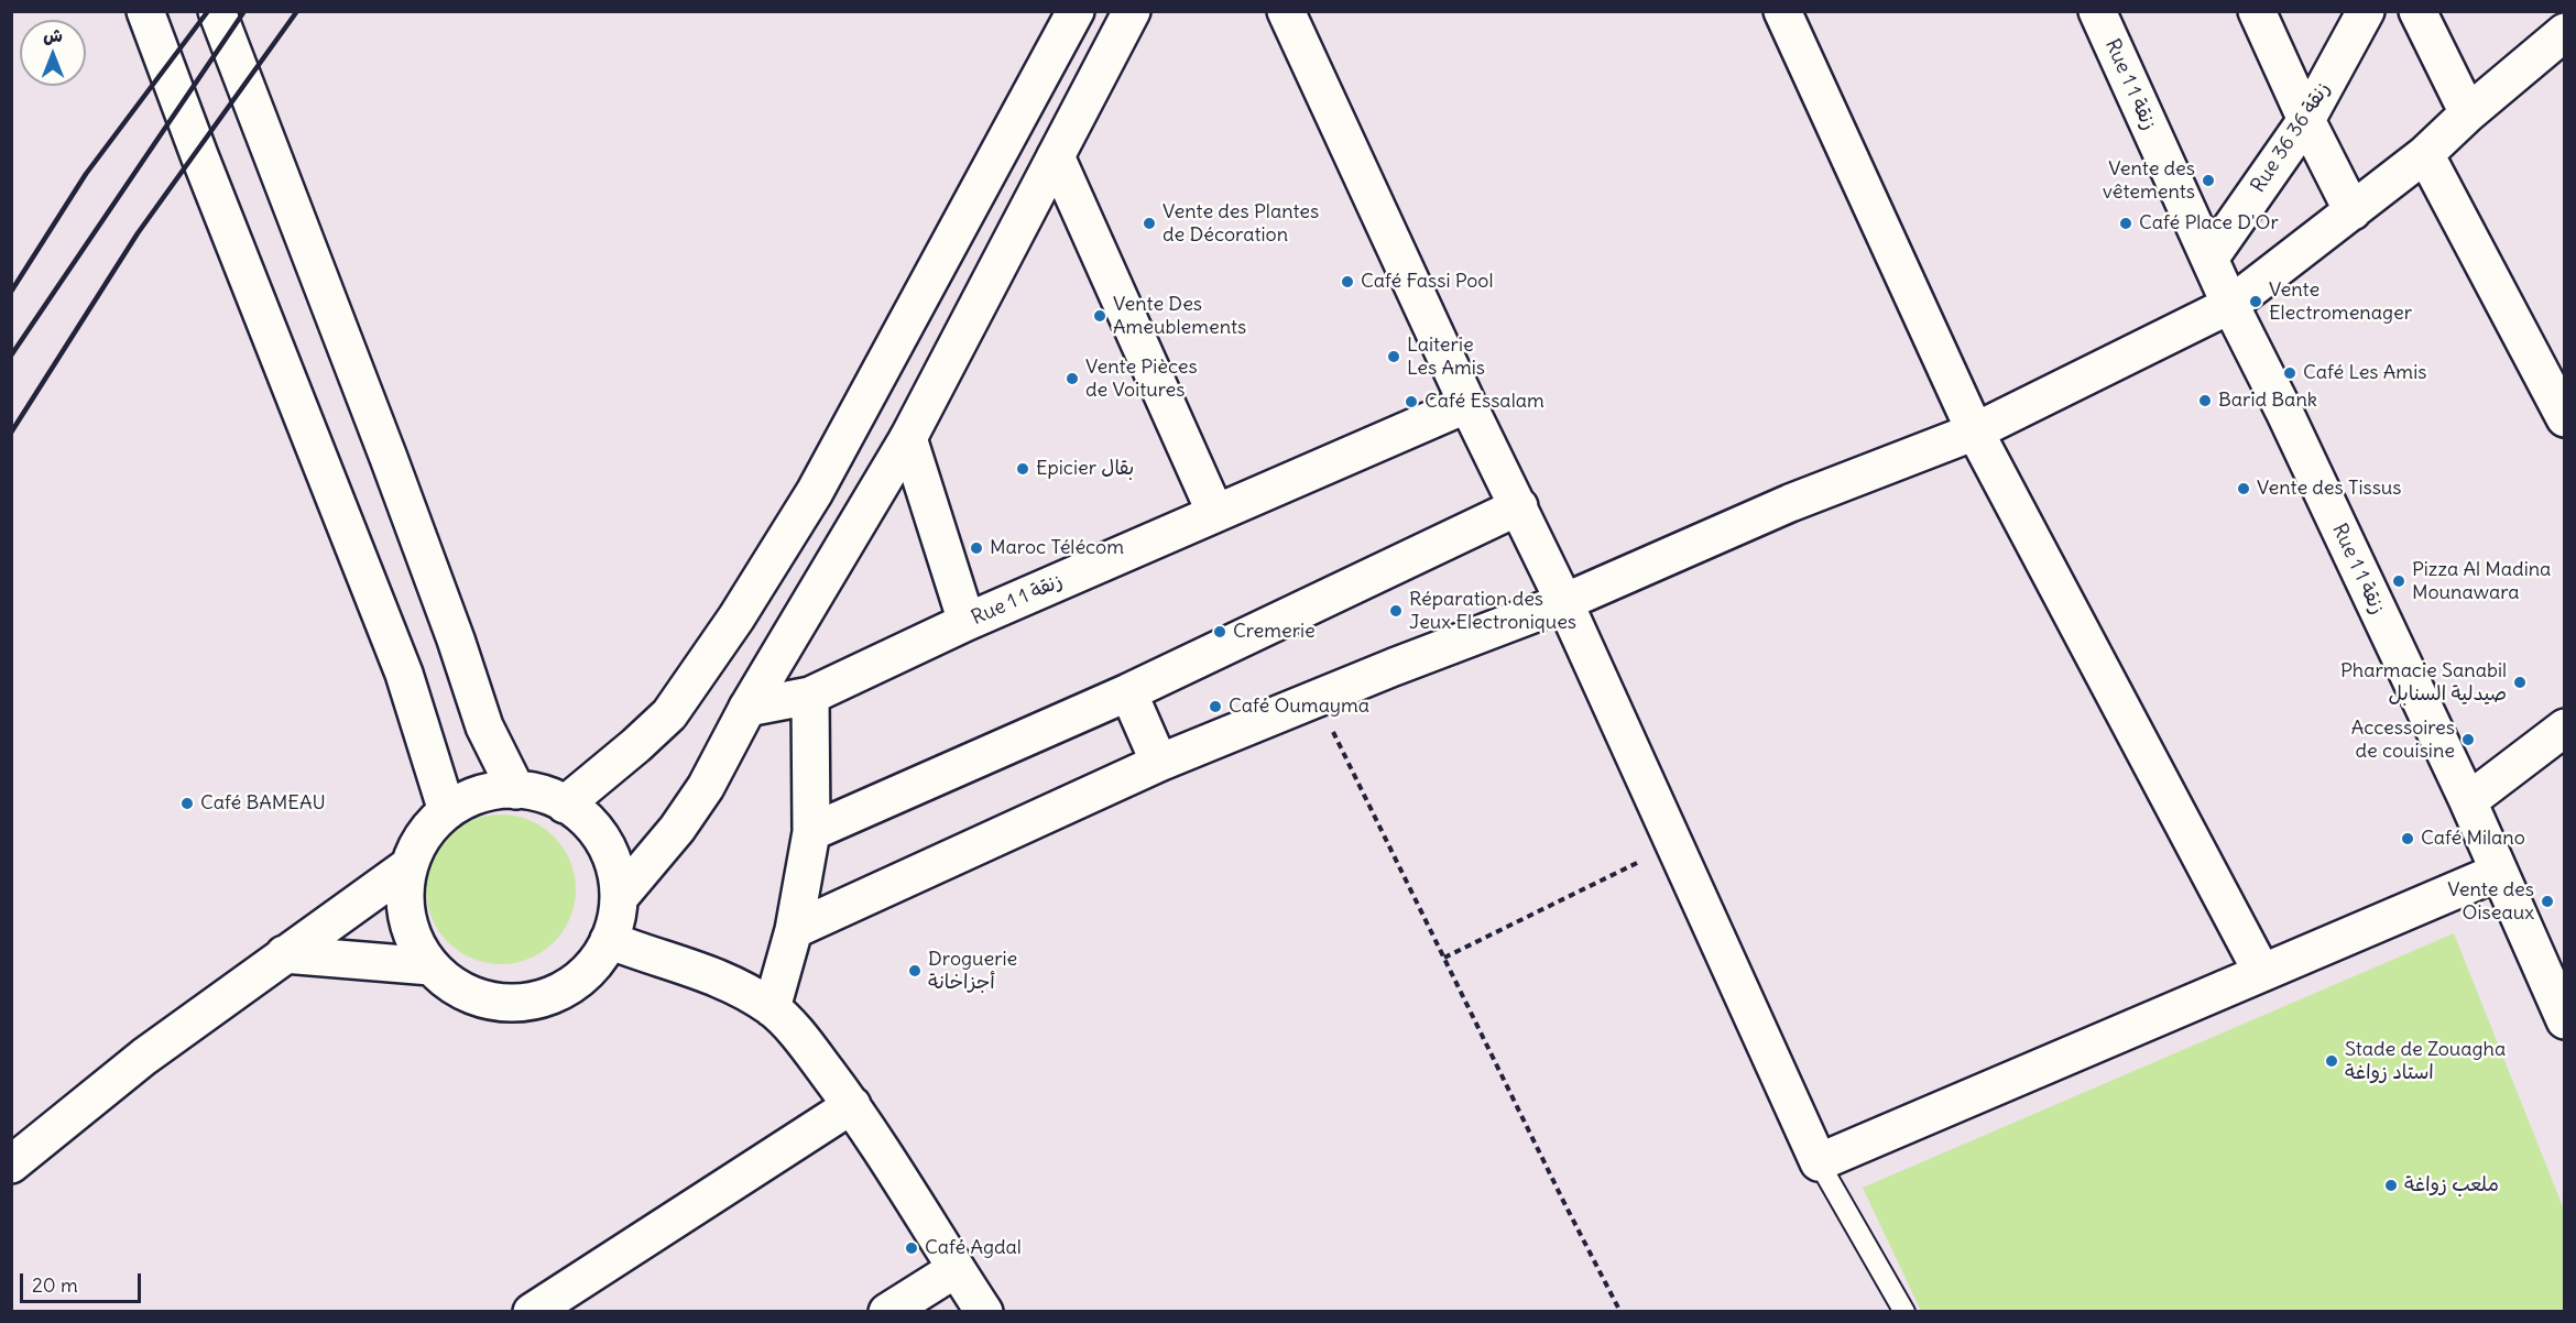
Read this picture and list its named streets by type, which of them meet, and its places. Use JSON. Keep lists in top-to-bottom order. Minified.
{"streets":{"street":["Rue 1 زنقة 1","Rue 36 زنقة 36"]},"crossings":[["Rue 1 زنقة 1","Rue 36 زنقة 36"]],"places":["Vente des vêtements","Vente des Plantes de Décoration","Café Place D'Or","Café Fassi Pool","Vente Electromenager","Vente Des Ameublements","Laiterie Les Amis","Café Les Amis","Vente Pièces de Voitures","Barid Bank","Café Essalam","Epicier بقال","Vente des Tissus","Maroc Télécom","Pizza Al Madina Mounawara","Réparation des Jeux Electroniques","Cremerie","Pharmacie Sanabil صيدلية السنابل","Café Oumayma","Accessoires de couisine","Café BAMEAU","Café Milano","Vente des Oiseaux","Droguerie أجزاخانة","Stade de Zouagha استاد زواغة","ملعب زواغة","Café Agdal"],"scale_bar":"20 m","north":"top"}
